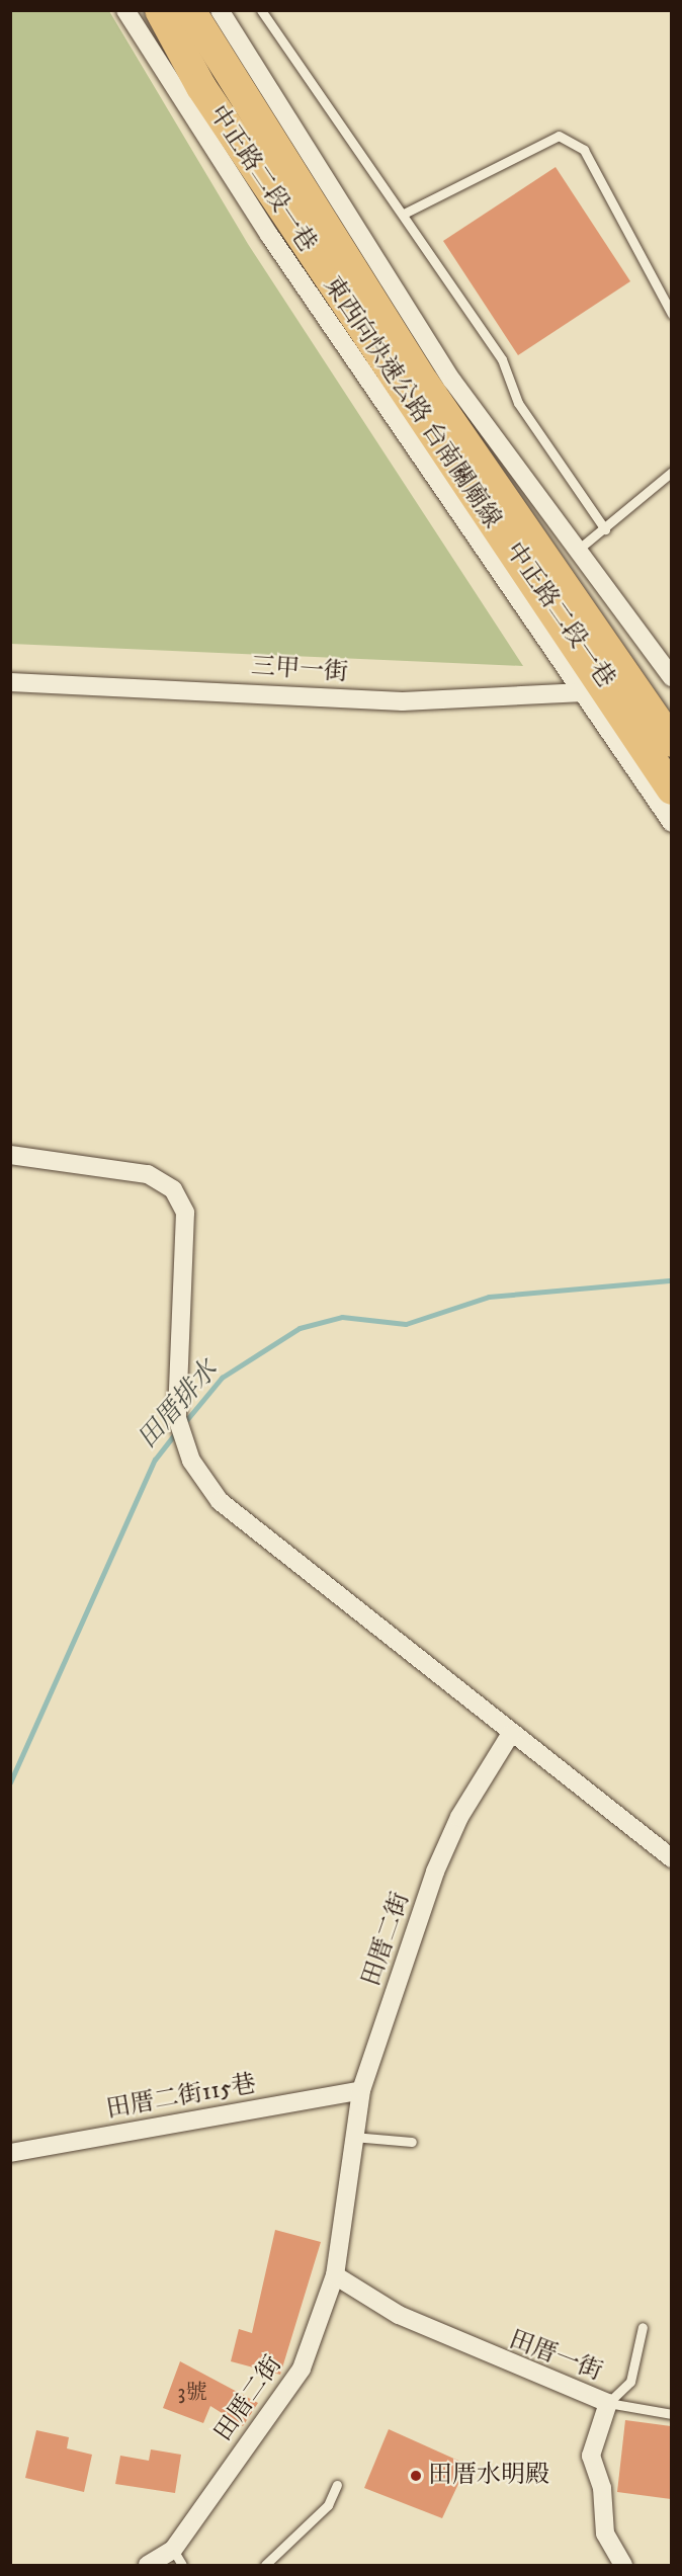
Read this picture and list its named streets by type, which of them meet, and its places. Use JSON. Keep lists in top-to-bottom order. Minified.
{"streets":{"highway":["東西向快速公路 台南關廟線"],"street":["中正路二段一巷","三甲一街","田厝二街","田厝二街115巷","田厝一街"]},"crossings":[["中正路二段一巷","三甲一街"],["田厝二街","田厝二街115巷"],["田厝二街","田厝一街"]],"water":["田厝排水"],"places":["田厝水明殿"],"house_numbers":["3號"]}
